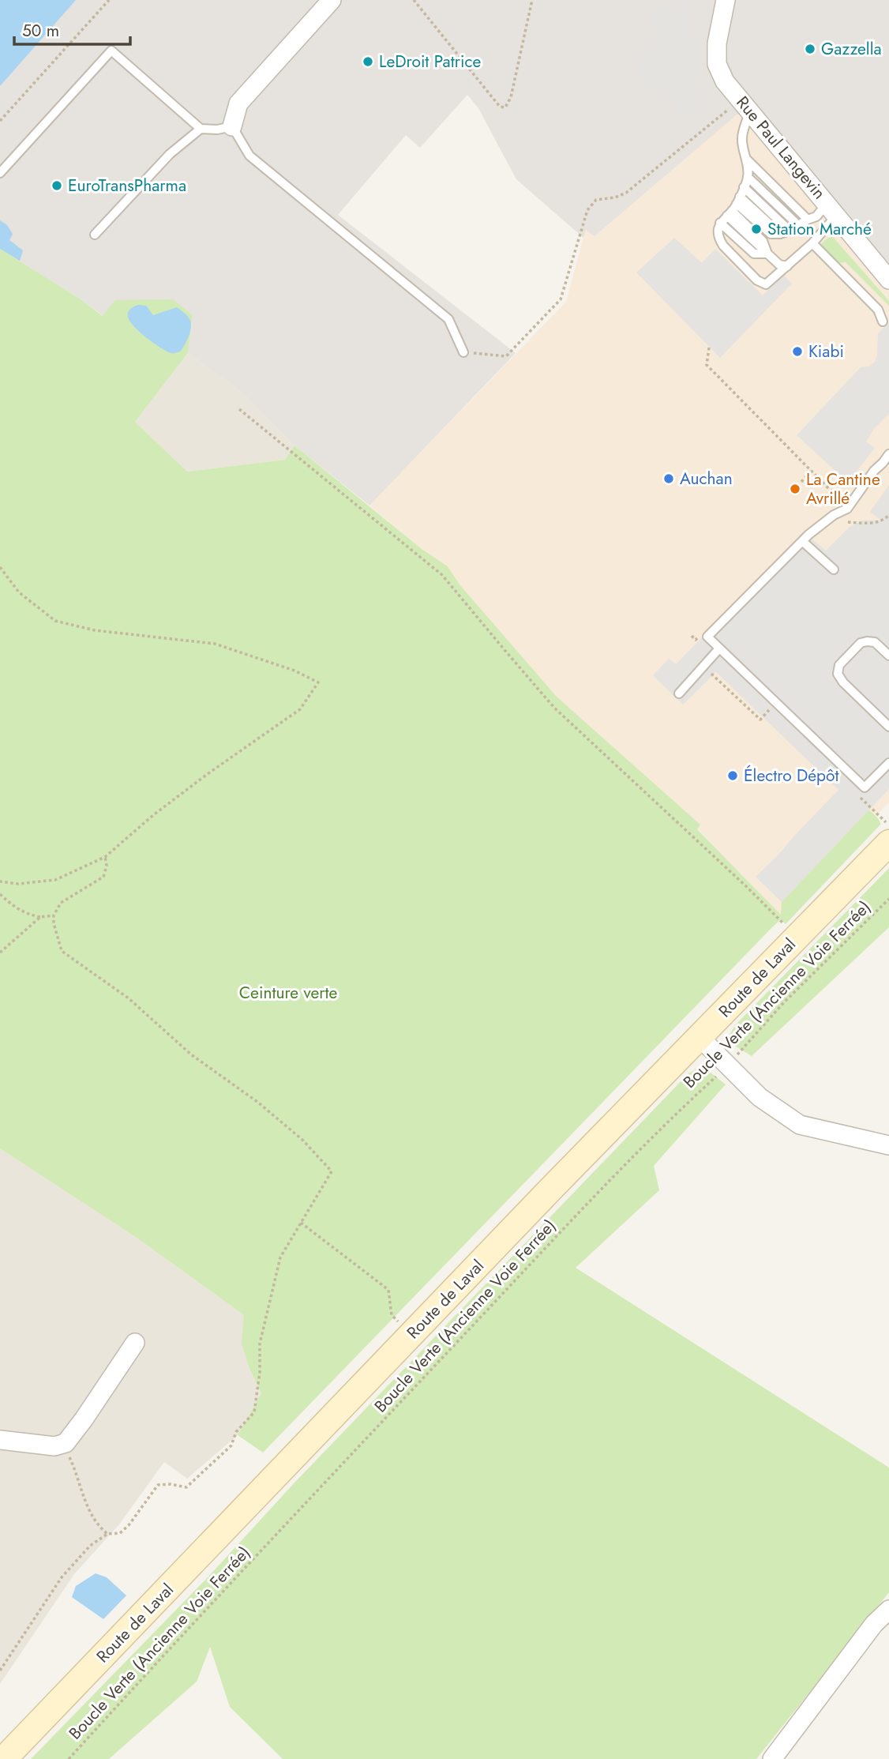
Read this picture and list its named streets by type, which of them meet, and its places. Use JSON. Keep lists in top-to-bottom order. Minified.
{"streets":{"main road":["Route de Laval"],"street":["Rue Paul Langevin"],"path":["Boucle Verte (Ancienne Voie Ferrée)"]},"parks":["Ceinture verte"],"places":["Gazzella","LeDroit Patrice","EuroTransPharma","Station Marché","Kiabi","Auchan","La Cantine Avrillé","Électro Dépôt"],"scale_bar":"50 m"}
